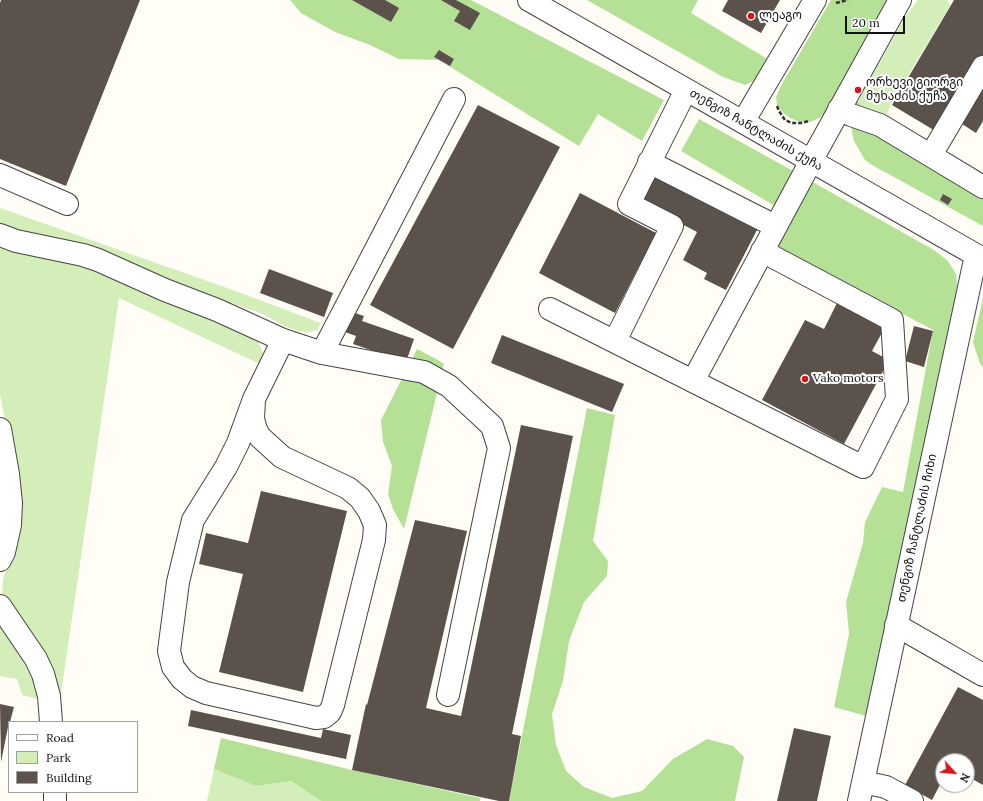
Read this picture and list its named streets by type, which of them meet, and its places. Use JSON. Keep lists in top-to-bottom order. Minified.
{"streets":{"street":["თენგიზ ჩანტლაძის ქუჩა","თენგიზ ჩანტლაძის ჩიხი"]},"crossings":[["თენგიზ ჩანტლაძის ქუჩა","თენგიზ ჩანტლაძის ჩიხი"]],"places":["ლეაგო","ორხევი გიორგი მუხაძის ქუჩა","Vako motors"],"legend":["Road","Park","Building"],"scale_bar":"20 m","north":"bottom right"}
